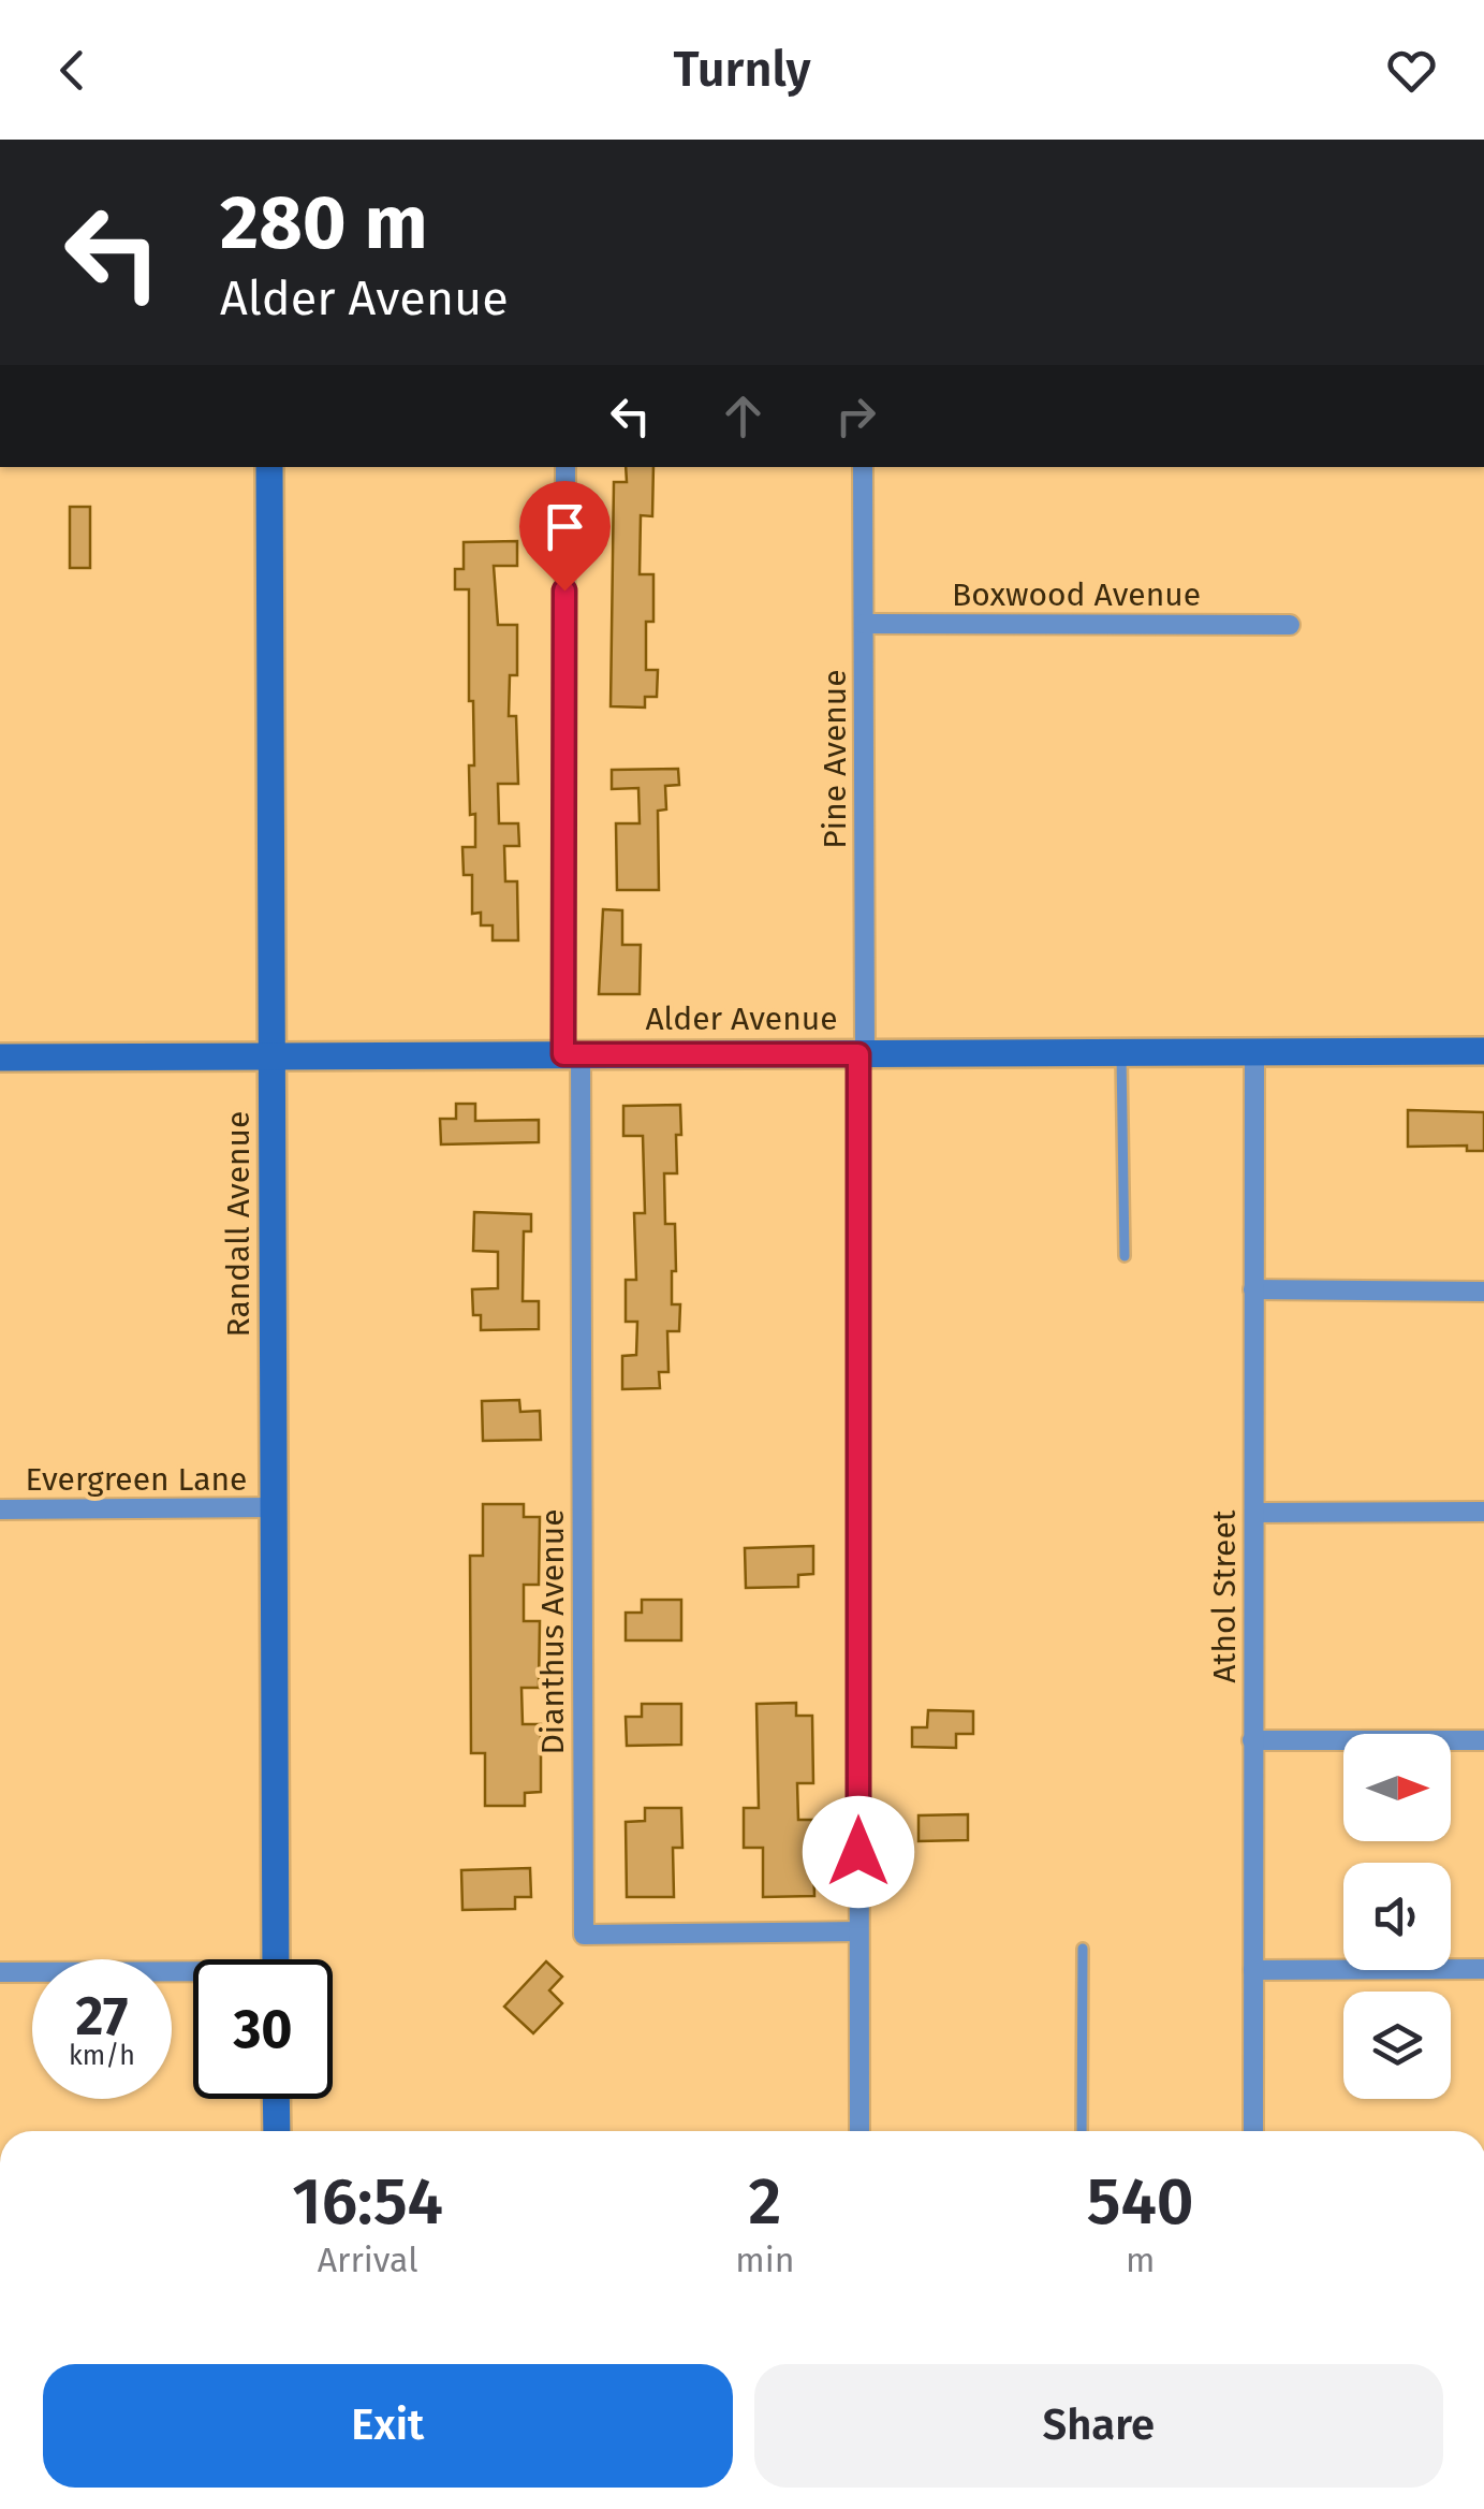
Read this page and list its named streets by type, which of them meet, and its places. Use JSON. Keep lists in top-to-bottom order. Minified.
{"streets":{"street":["Boxwood Avenue","Pine Avenue","Alder Avenue","Randall Avenue","Evergreen Lane","Athol Street","Dianthus Avenue"]},"crossings":[["Boxwood Avenue","Pine Avenue"],["Pine Avenue","Alder Avenue"],["Pine Avenue","Dianthus Avenue"],["Alder Avenue","Randall Avenue"],["Alder Avenue","Athol Street"],["Alder Avenue","Dianthus Avenue"],["Randall Avenue","Evergreen Lane"]],"north":"right","page":{"header":"Turnly","turn":["280 m","Alder Avenue"],"speed":"27 km/h","limit":"30","eta":["16:54","Arrival","2","min","540","m"],"buttons":["Exit","Share"]}}
